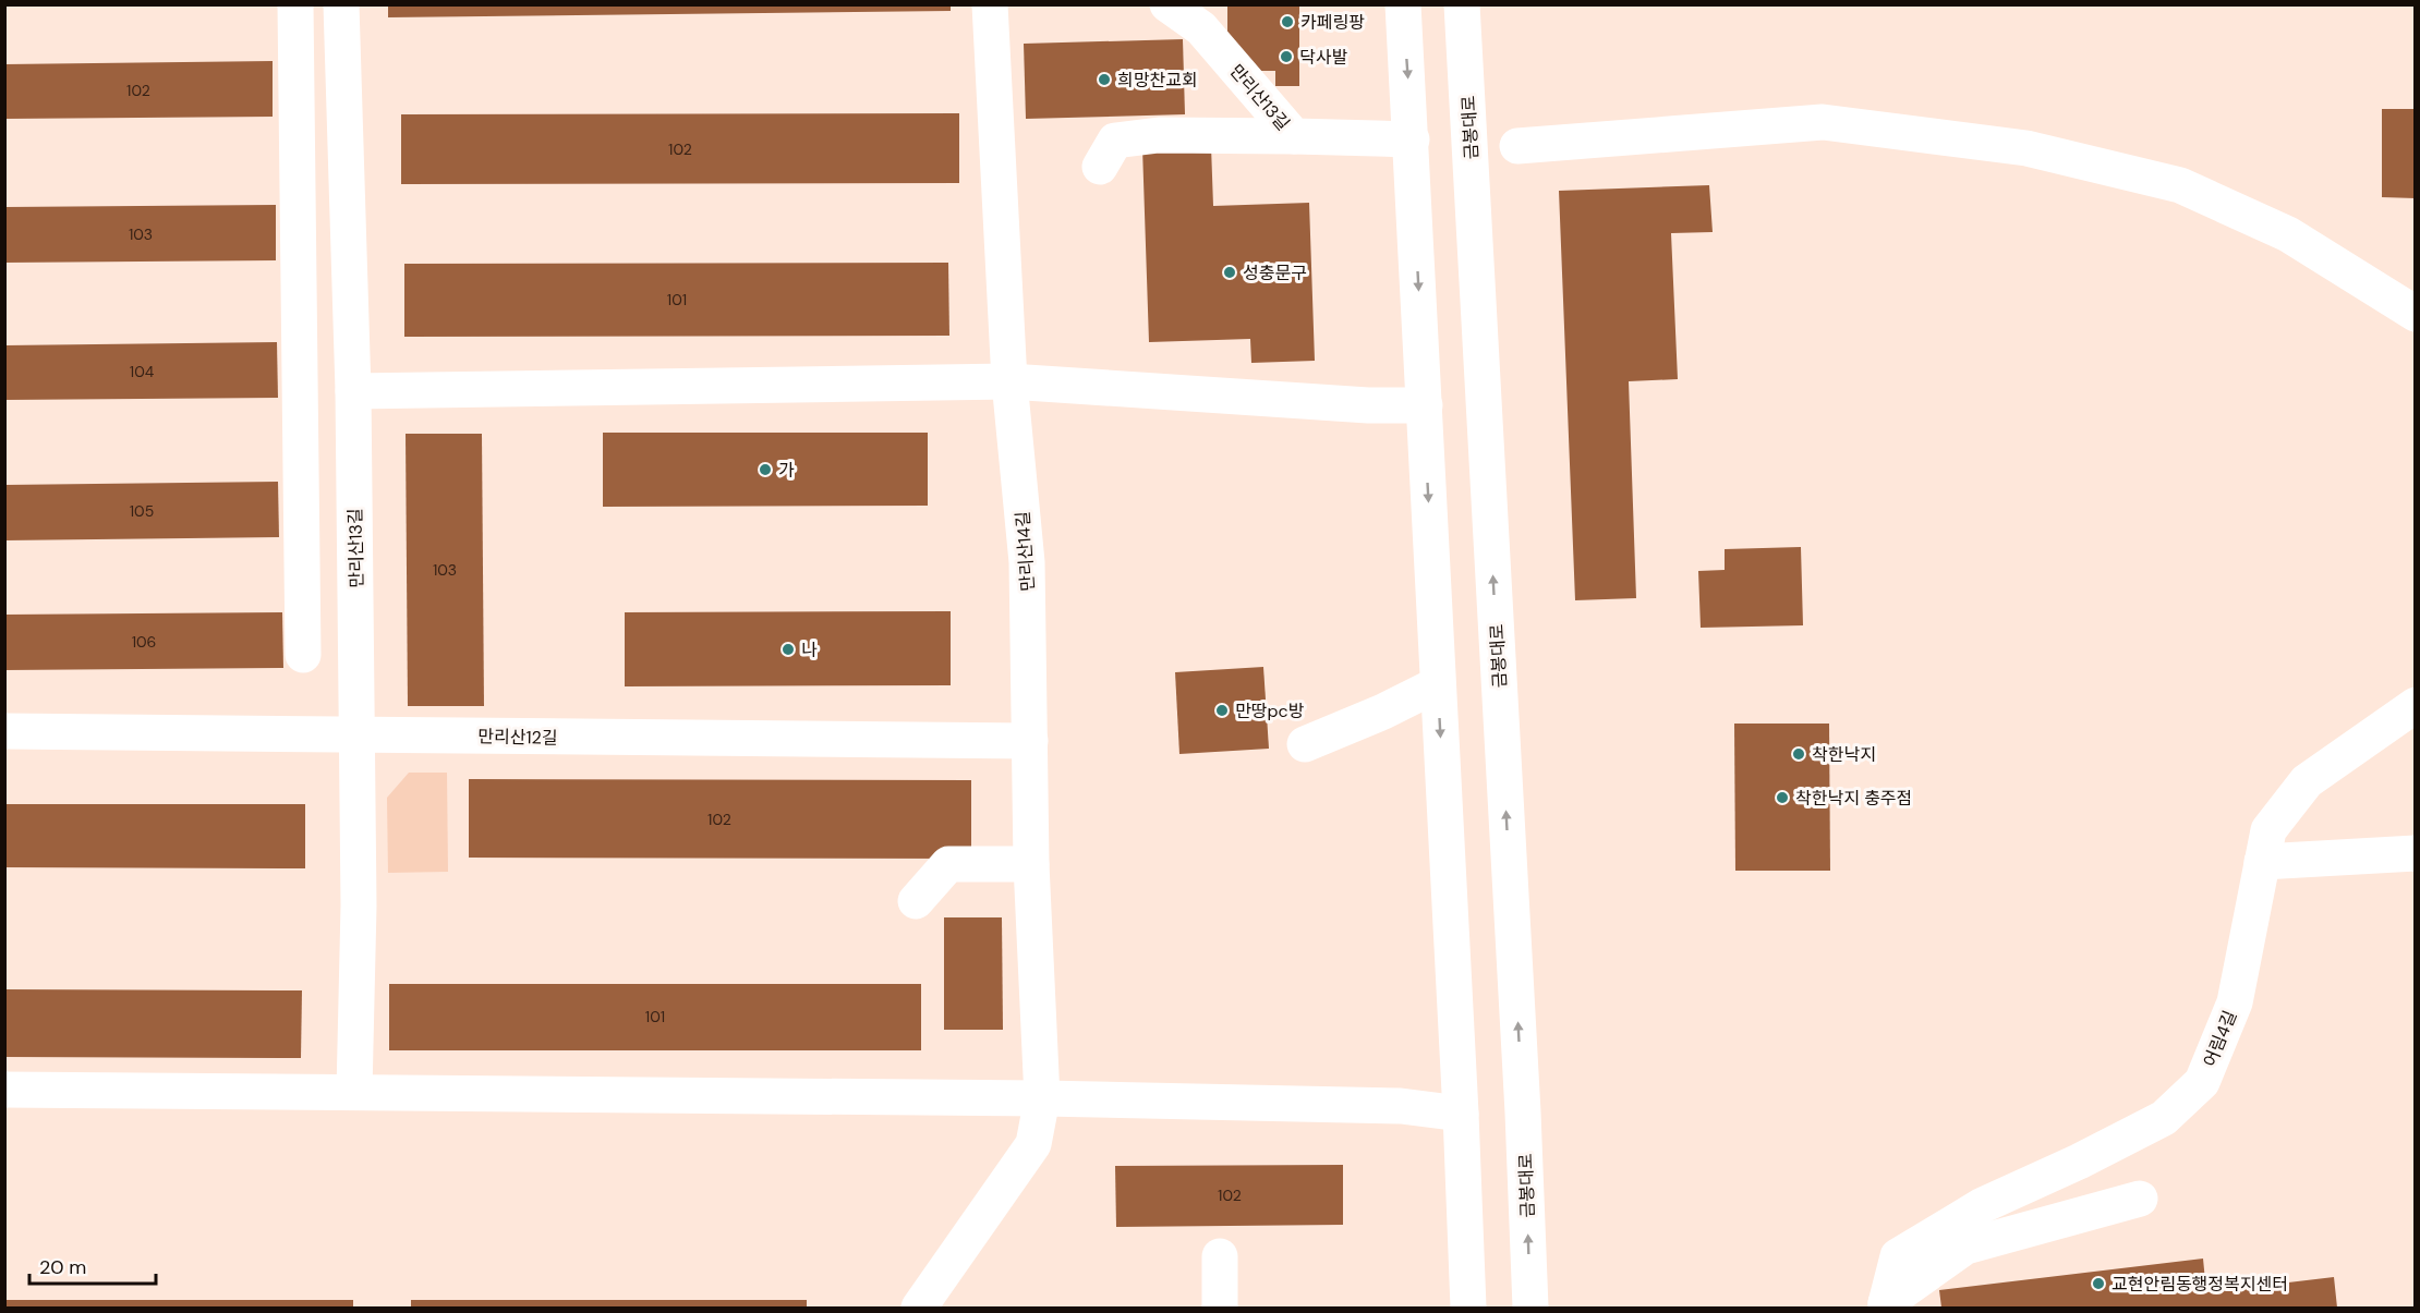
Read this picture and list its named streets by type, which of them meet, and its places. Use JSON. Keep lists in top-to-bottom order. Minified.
{"streets":{"street":["만리산13길","금봉대로","만리산14길","만리산12길","어림4길"]},"crossings":[["만리산13길","만리산12길"],["만리산14길","만리산12길"]],"places":["카페링팡","닥사발","희망찬교회","성충문구","가","나","만땅pc방","착한낙지","착한낙지 충주점","교현안림동행정복지센터"],"house_numbers":["102","102","103","101","104","105","103","106","102","101","102"],"scale_bar":"20 m"}
